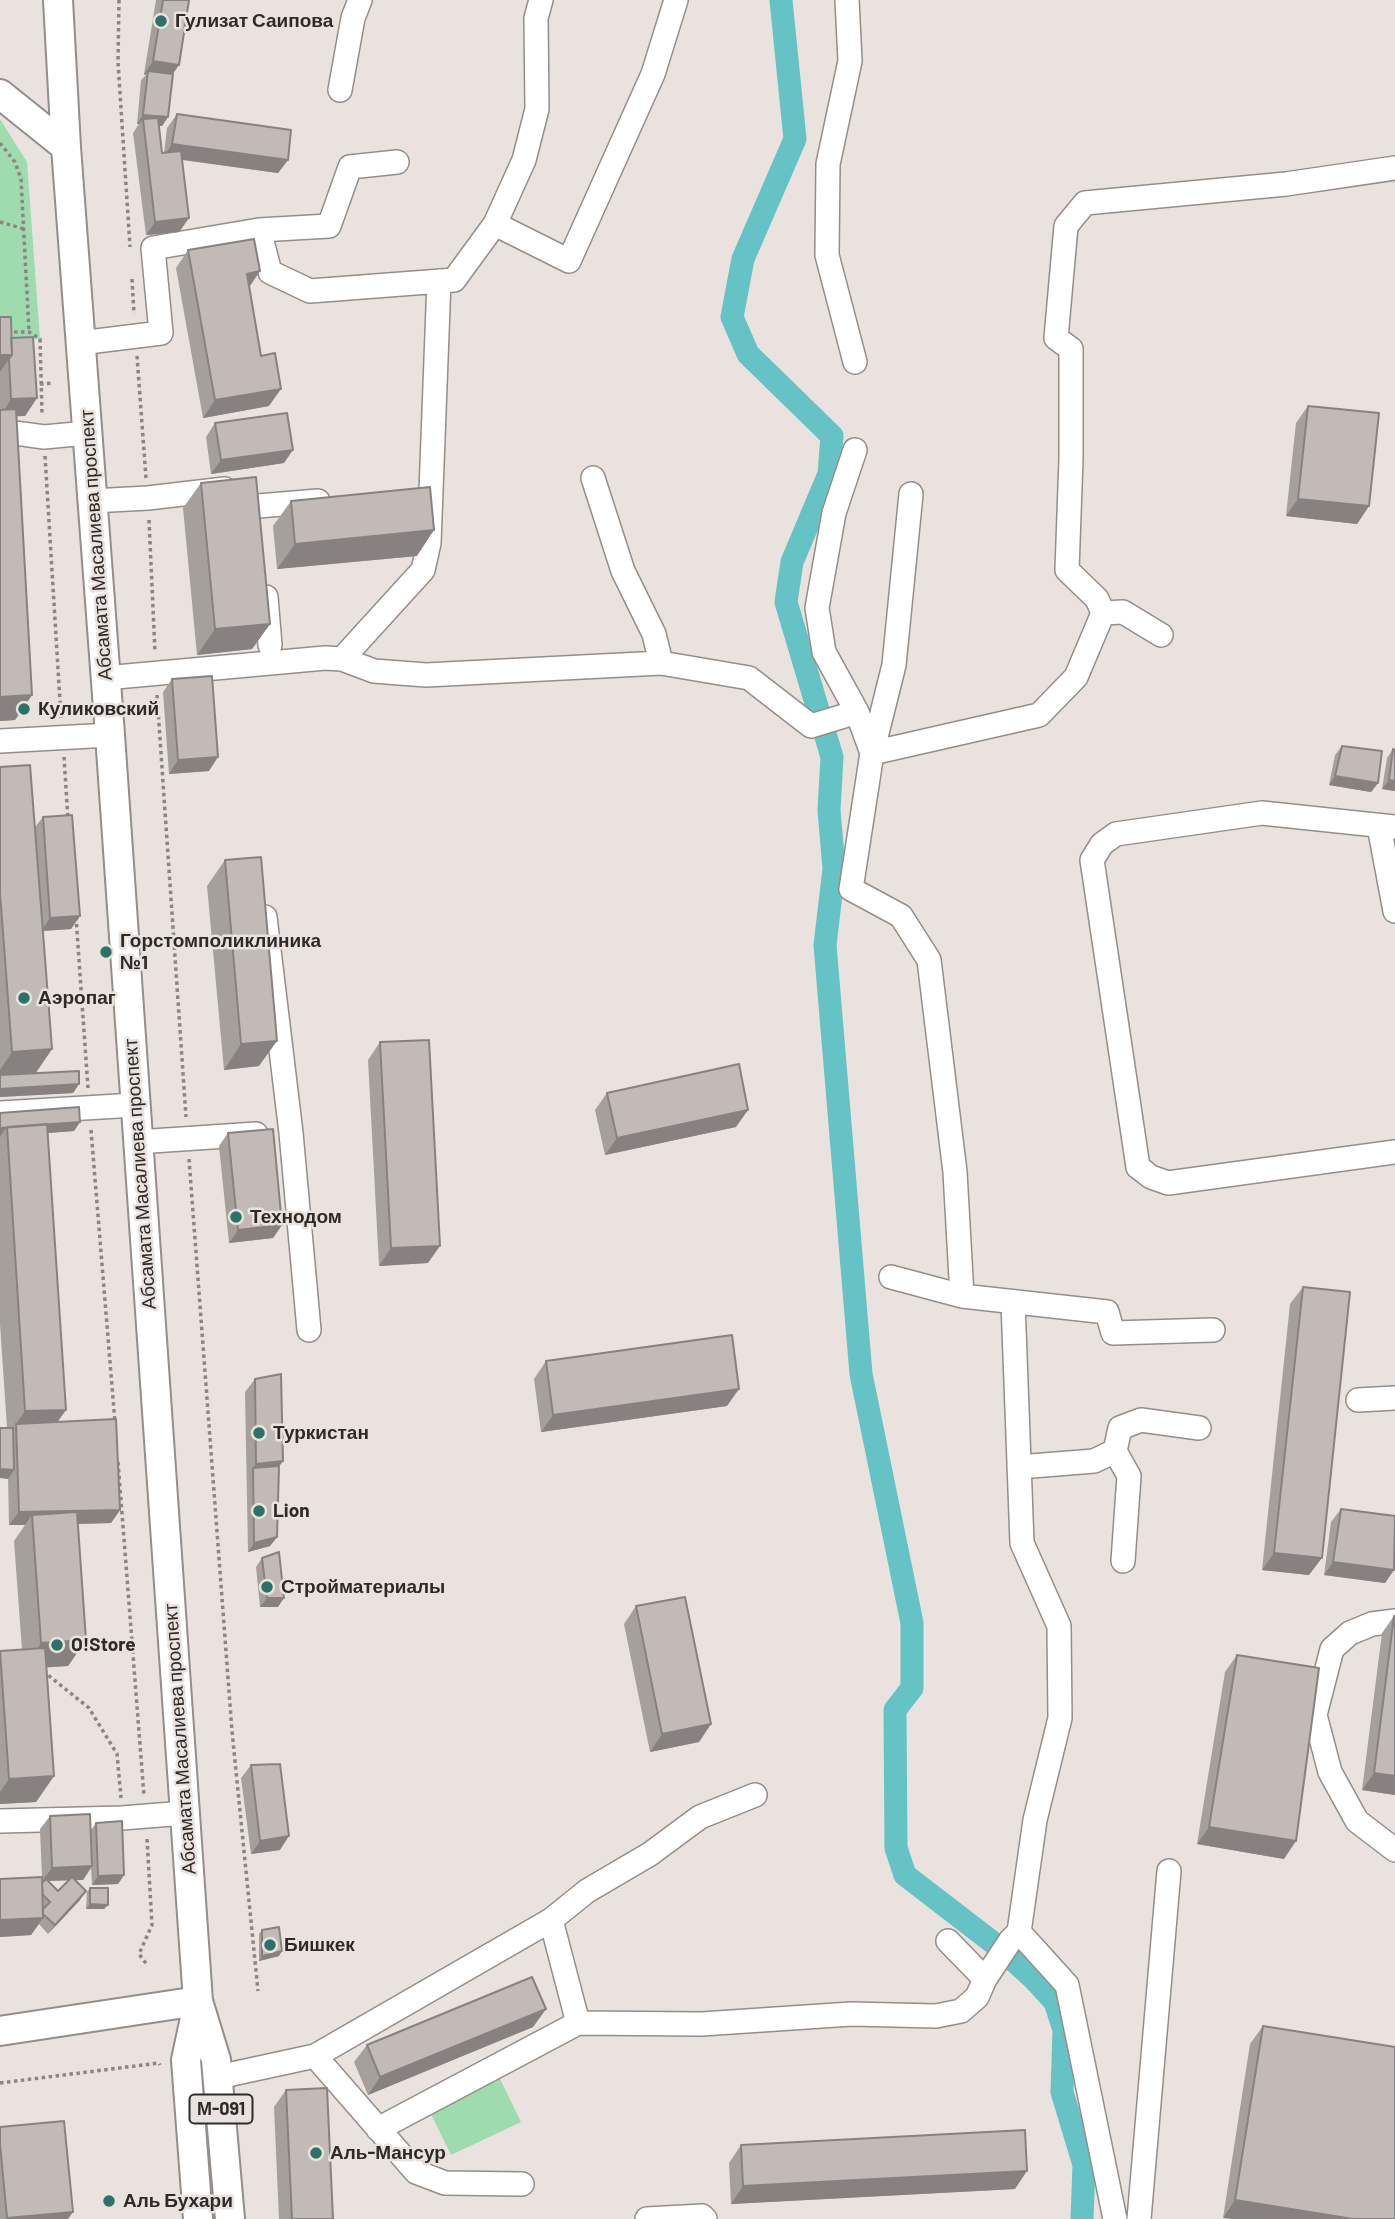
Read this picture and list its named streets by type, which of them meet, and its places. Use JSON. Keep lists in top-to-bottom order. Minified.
{"streets":{"main road":["Абсамата Масалиева проспект","М-091"]},"crossings":[["Абсамата Масалиева проспект","М-091"]],"places":["Гулизат Саипова","Куликовский","Горстомполиклиника №1","Аэропаг","Технодом","Туркистан","Lion","Стройматериалы","O!Store","Бишкек","Аль-Мансур","Аль Бухари"]}
